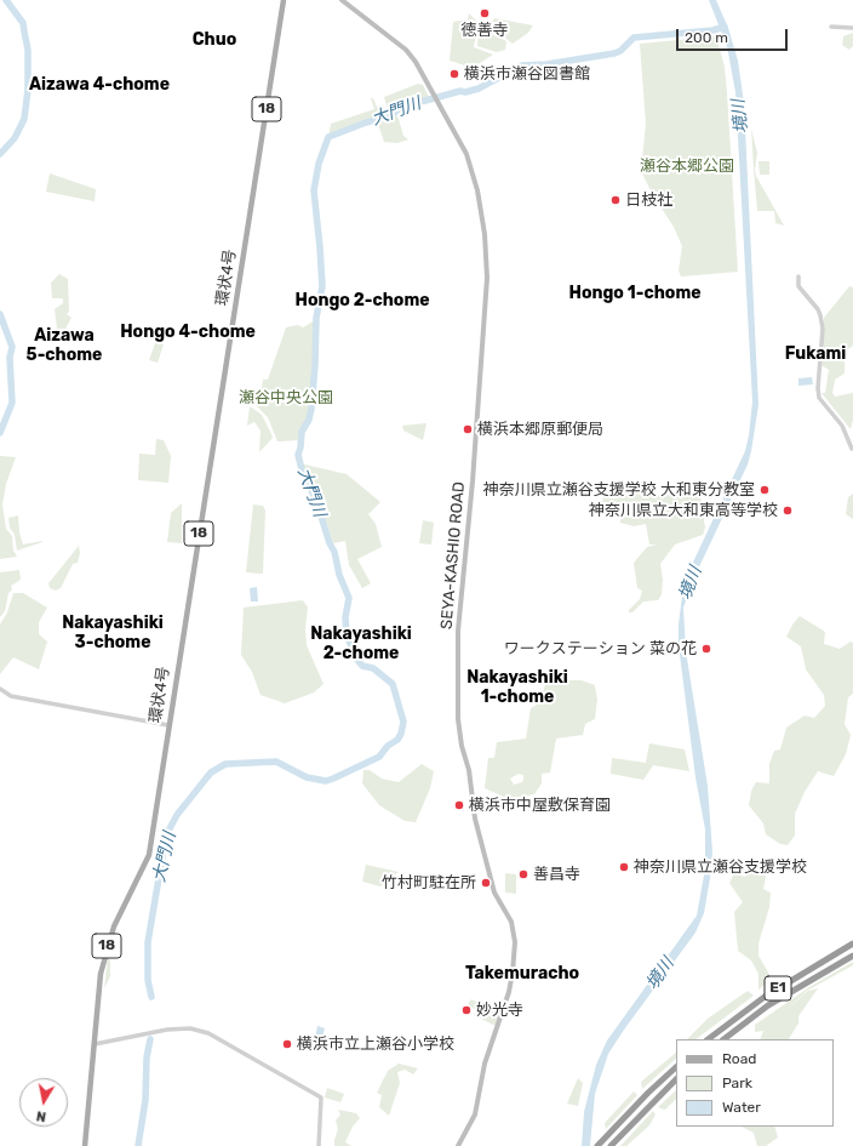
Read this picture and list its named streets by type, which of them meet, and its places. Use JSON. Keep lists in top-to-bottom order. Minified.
{"streets":{"highway":["E1"],"main road":["18","環状4号","SEYA-KASHIO ROAD"]},"districts":["Chuo","Aizawa 4-chome","Hongo 1-chome","Hongo 2-chome","Hongo 4-chome","Aizawa 5-chome","Fukami","Nakayashiki 3-chome","Nakayashiki 2-chome","Nakayashiki 1-chome","Takemuracho"],"water":["大門川","境川"],"parks":["瀬谷本郷公園","瀬谷中央公園"],"places":["徳善寺","横浜市瀬谷図書館","日枝社","横浜本郷原郵便局","神奈川県立瀬谷支援学校 大和東分教室","神奈川県立大和東高等学校","ワークステーション 菜の花","横浜市中屋敷保育園","神奈川県立瀬谷支援学校","善昌寺","竹村町駐在所","妙光寺","横浜市立上瀬谷小学校"],"legend":["Road","Park","Water"],"scale_bar":"200 m","north":"bottom"}
